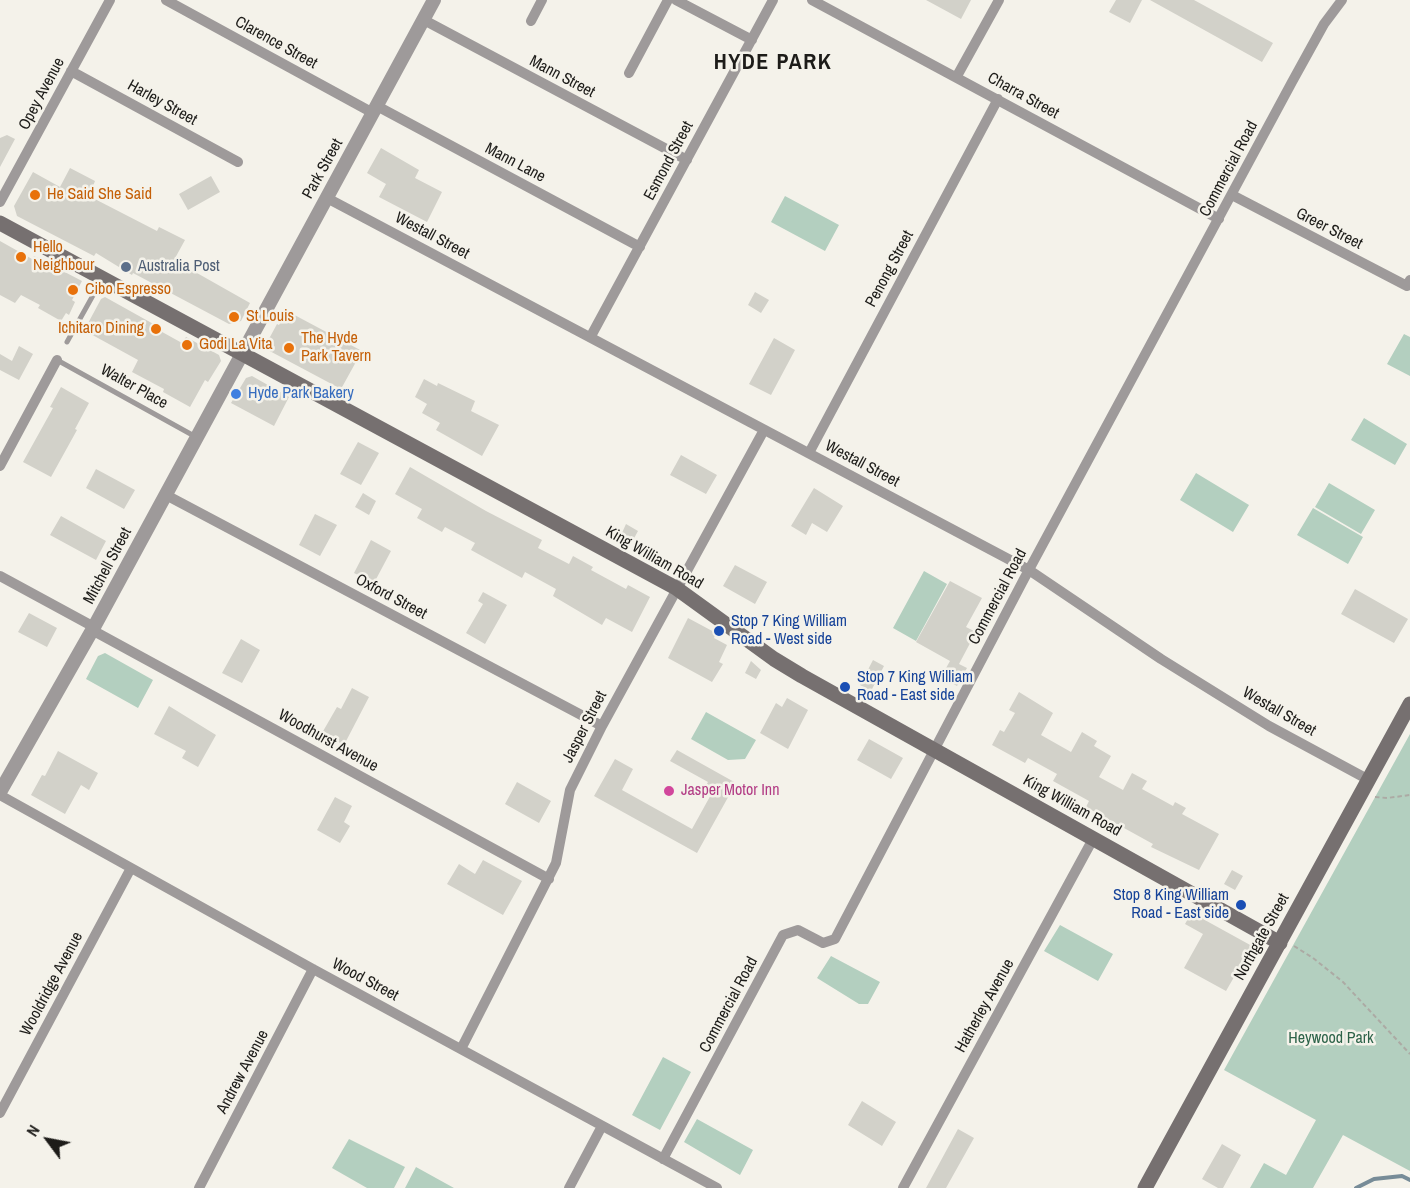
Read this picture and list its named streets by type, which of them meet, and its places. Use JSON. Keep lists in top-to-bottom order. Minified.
{"streets":{"main road":["King William Road","Northgate Street"],"street":["Clarence Street","Mann Street","Opey Avenue","Charra Street","Harley Street","Esmond Street","Mann Lane","Park Street","Commercial Road","Greer Street","Westall Street","Penong Street","Mitchell Street","Oxford Street","Jasper Street","Woodhurst Avenue","Wood Street","Wooldridge Avenue","Hatherley Avenue","Andrew Avenue"],"lane":["Walter Place"]},"crossings":[["Clarence Street","Mann Lane"],["Clarence Street","Park Street"],["Mann Street","Esmond Street"],["Mann Street","Park Street"],["Opey Avenue","Harley Street"],["Charra Street","Commercial Road"],["Charra Street","Penong Street"],["Esmond Street","Mann Lane"],["Esmond Street","Westall Street"],["Mann Lane","Park Street"],["Park Street","Westall Street"],["Park Street","King William Road"],["Park Street","Mitchell Street"],["Commercial Road","Greer Street"],["Commercial Road","Westall Street"],["Commercial Road","King William Road"],["Commercial Road","Wood Street"],["Westall Street","Penong Street"],["Westall Street","Jasper Street"],["Westall Street","Northgate Street"],["Walter Place","Mitchell Street"],["King William Road","Mitchell Street"],["King William Road","Jasper Street"],["King William Road","Northgate Street"],["King William Road","Hatherley Avenue"],["Mitchell Street","Oxford Street"],["Mitchell Street","Woodhurst Avenue"],["Mitchell Street","Wood Street"],["Oxford Street","Jasper Street"],["Jasper Street","Woodhurst Avenue"],["Jasper Street","Wood Street"],["Wood Street","Wooldridge Avenue"],["Wood Street","Andrew Avenue"]],"districts":["HYDE PARK"],"parks":["Heywood Park"],"places":["He Said She Said","Hello Neighbour","Australia Post","Cibo Espresso","St Louis","Ichitaro Dining","Godi La Vita","The Hyde Park Tavern","Hyde Park Bakery","Stop 7 King William Road - West side","Stop 7 King William Road - East side","Jasper Motor Inn","Stop 8 King William Road - East side"],"north":"top left"}
